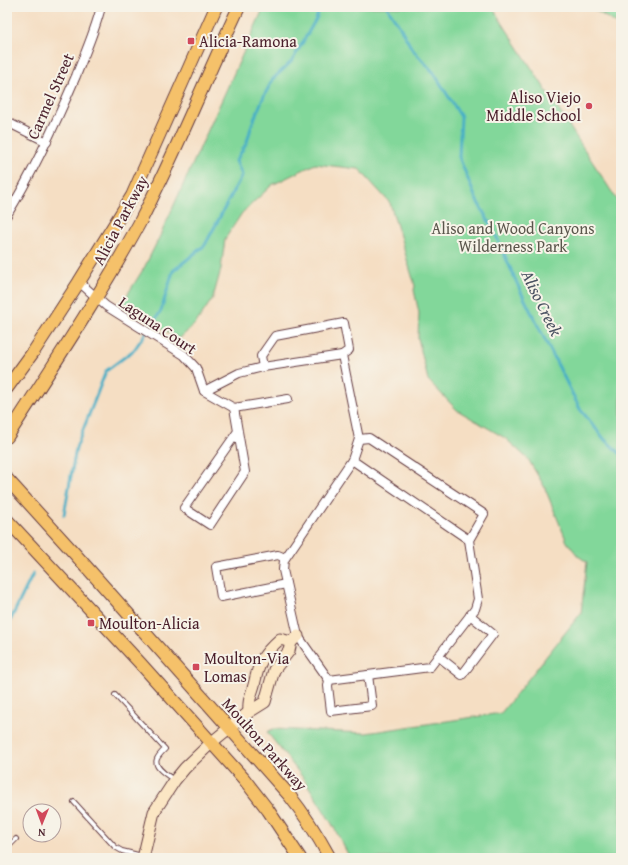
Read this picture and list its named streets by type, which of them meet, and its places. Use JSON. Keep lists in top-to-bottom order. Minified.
{"streets":{"main road":["Alicia Parkway","Moulton Parkway"],"street":["Carmel Street","Laguna Court"]},"crossings":[["Alicia Parkway","Laguna Court"]],"water":["Aliso Creek"],"parks":["Aliso and Wood Canyons Wilderness Park"],"places":{"transit":["Alicia-Ramona","Moulton-Alicia","Moulton-Via Lomas"],"other":["Aliso Viejo Middle School"]},"north":"bottom"}
